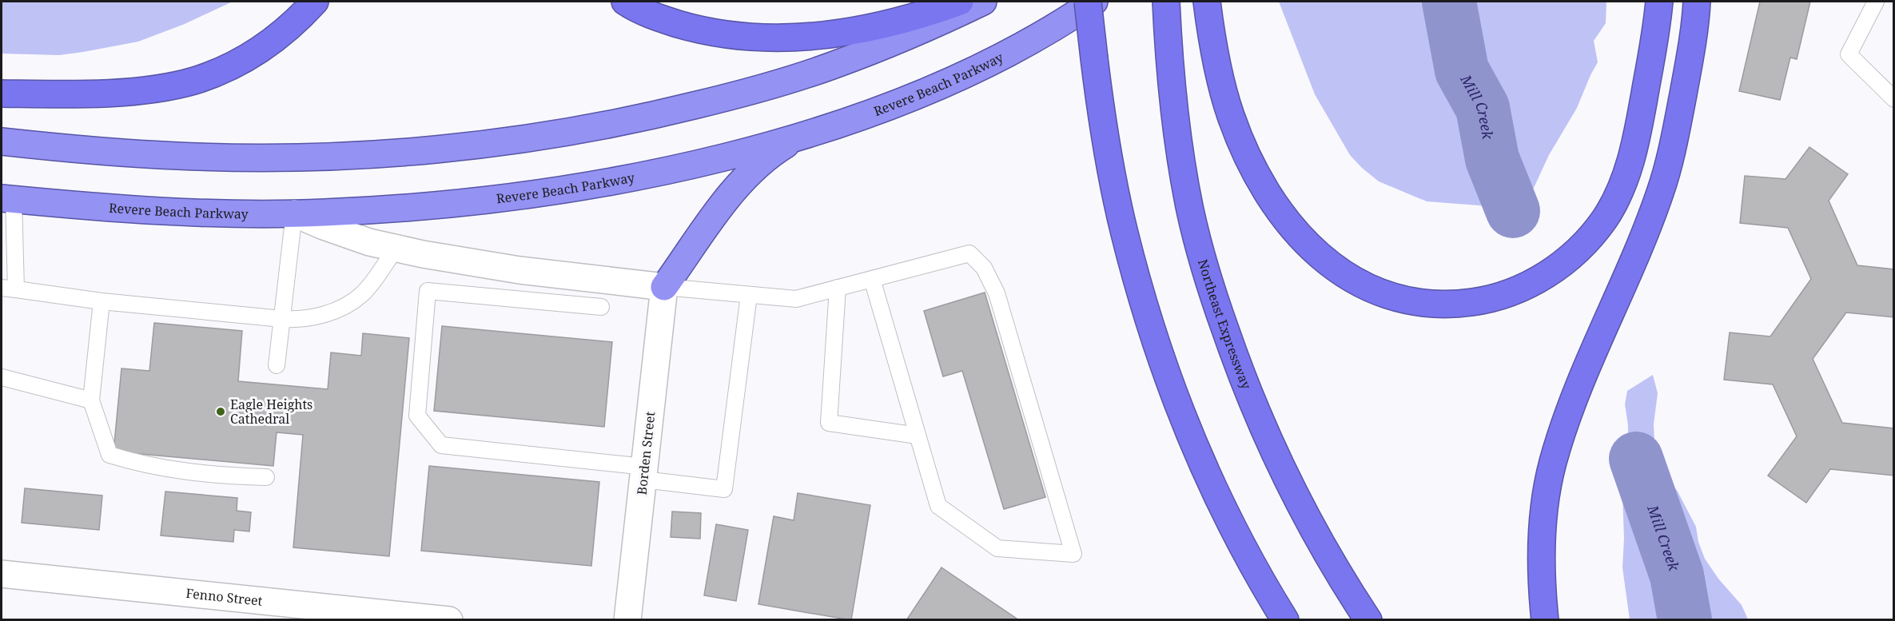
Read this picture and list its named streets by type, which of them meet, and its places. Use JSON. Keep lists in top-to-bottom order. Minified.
{"streets":{"highway":["Revere Beach Parkway","Northeast Expressway"],"street":["Borden Street","Fenno Street"]},"water":["Mill Creek"],"places":["Eagle Heights Cathedral"]}
